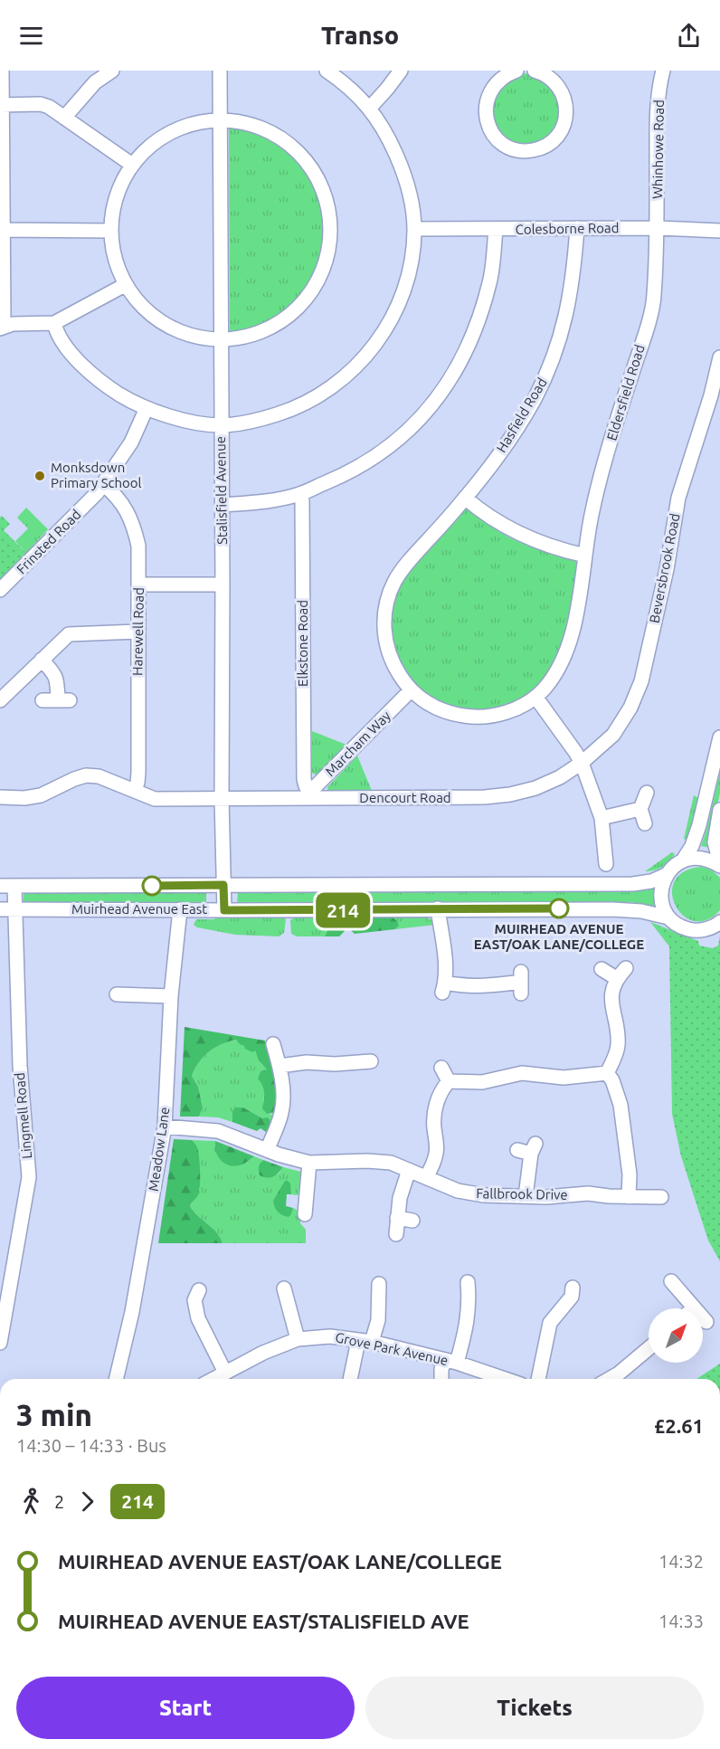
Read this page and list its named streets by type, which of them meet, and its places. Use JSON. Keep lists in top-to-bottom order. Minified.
{"streets":{"street":["Whinhowe Road","Colesborne Road","Eldersfield Road","Hasfield Road","Stalisfield Avenue","Frinsted Road","Beversbrook Road","Harewell Road","Elkstone Road","Marcham Way","Dencourt Road","Muirhead Avenue East","Lingmell Road","Meadow Lane","Fallbrook Drive","Grove Park Avenue"]},"crossings":[["Whinhowe Road","Colesborne Road"],["Whinhowe Road","Eldersfield Road"],["Colesborne Road","Eldersfield Road"],["Colesborne Road","Hasfield Road"],["Eldersfield Road","Hasfield Road"],["Eldersfield Road","Marcham Way"],["Hasfield Road","Marcham Way"],["Stalisfield Avenue","Dencourt Road"],["Stalisfield Avenue","Muirhead Avenue East"],["Frinsted Road","Harewell Road"],["Beversbrook Road","Dencourt Road"],["Harewell Road","Dencourt Road"],["Elkstone Road","Marcham Way"],["Elkstone Road","Dencourt Road"],["Marcham Way","Dencourt Road"],["Muirhead Avenue East","Lingmell Road"],["Muirhead Avenue East","Meadow Lane"],["Meadow Lane","Fallbrook Drive"]],"places":["Monksdown Primary School","MUIRHEAD AVENUE EAST/OAK LANE/COLLEGE"],"lines":["bus line 214"],"north":"top right","page":{"header":"Transo","on_map":"214","heading":["3 min","14:30 – 14:33 · Bus","£2.61"],"legs":["2","214"],"list":[{"name":"MUIRHEAD AVENUE EAST/OAK LANE/COLLEGE","value":"14:32"},{"name":"MUIRHEAD AVENUE EAST/STALISFIELD AVE","value":"14:33"}],"buttons":["Start","Tickets"]}}
